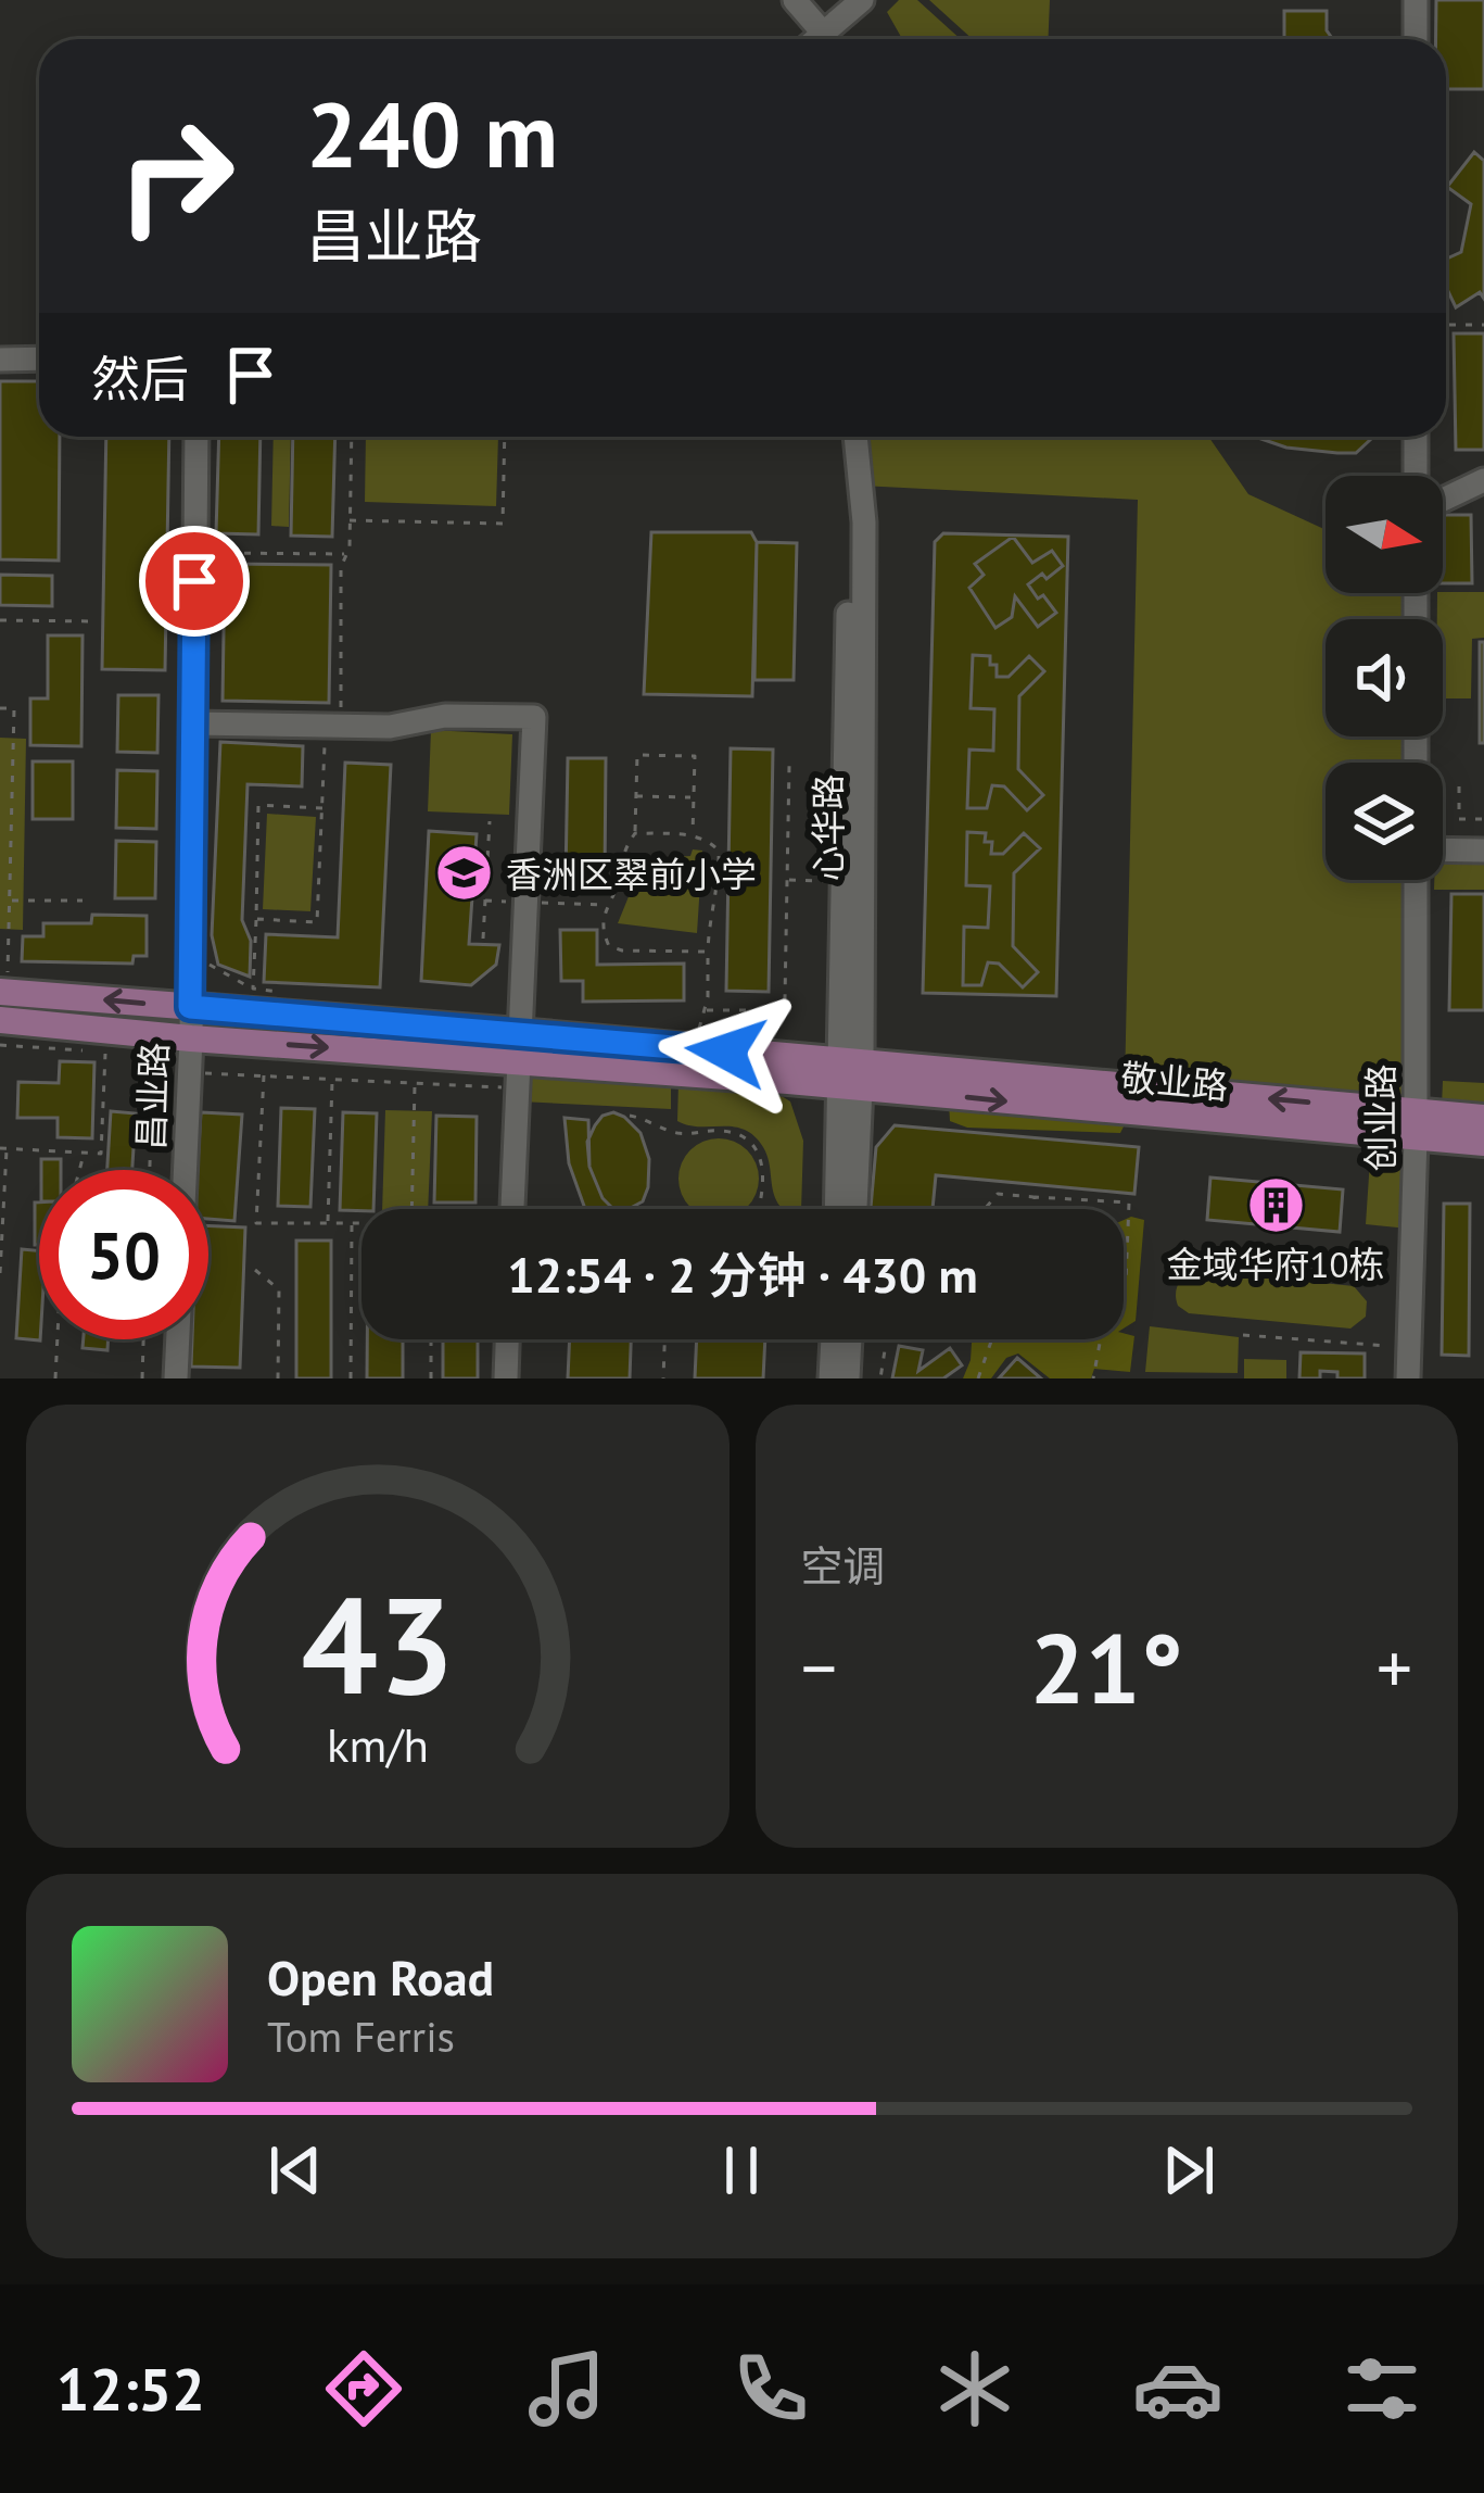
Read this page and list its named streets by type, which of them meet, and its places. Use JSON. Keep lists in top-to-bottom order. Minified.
{"streets":{"main road":["敬业路"],"street":["心华路","昌业路","创业路"]},"crossings":[["心华路","敬业路"],["敬业路","昌业路"],["敬业路","创业路"]],"places":{"school or university":["香洲区翠前小学"],"building":["金域华府10栋"]},"north":"right","page":{"turn":["240 m","昌业路"],"then":"然后","limit":"50","trip":"12:54 · 2 分钟 · 430 m","tile":"空调","heat":["−","21°","+"],"song":["Open Road","Tom Ferris"],"tabs":"12:52","gauge":["43","km/h"]}}
